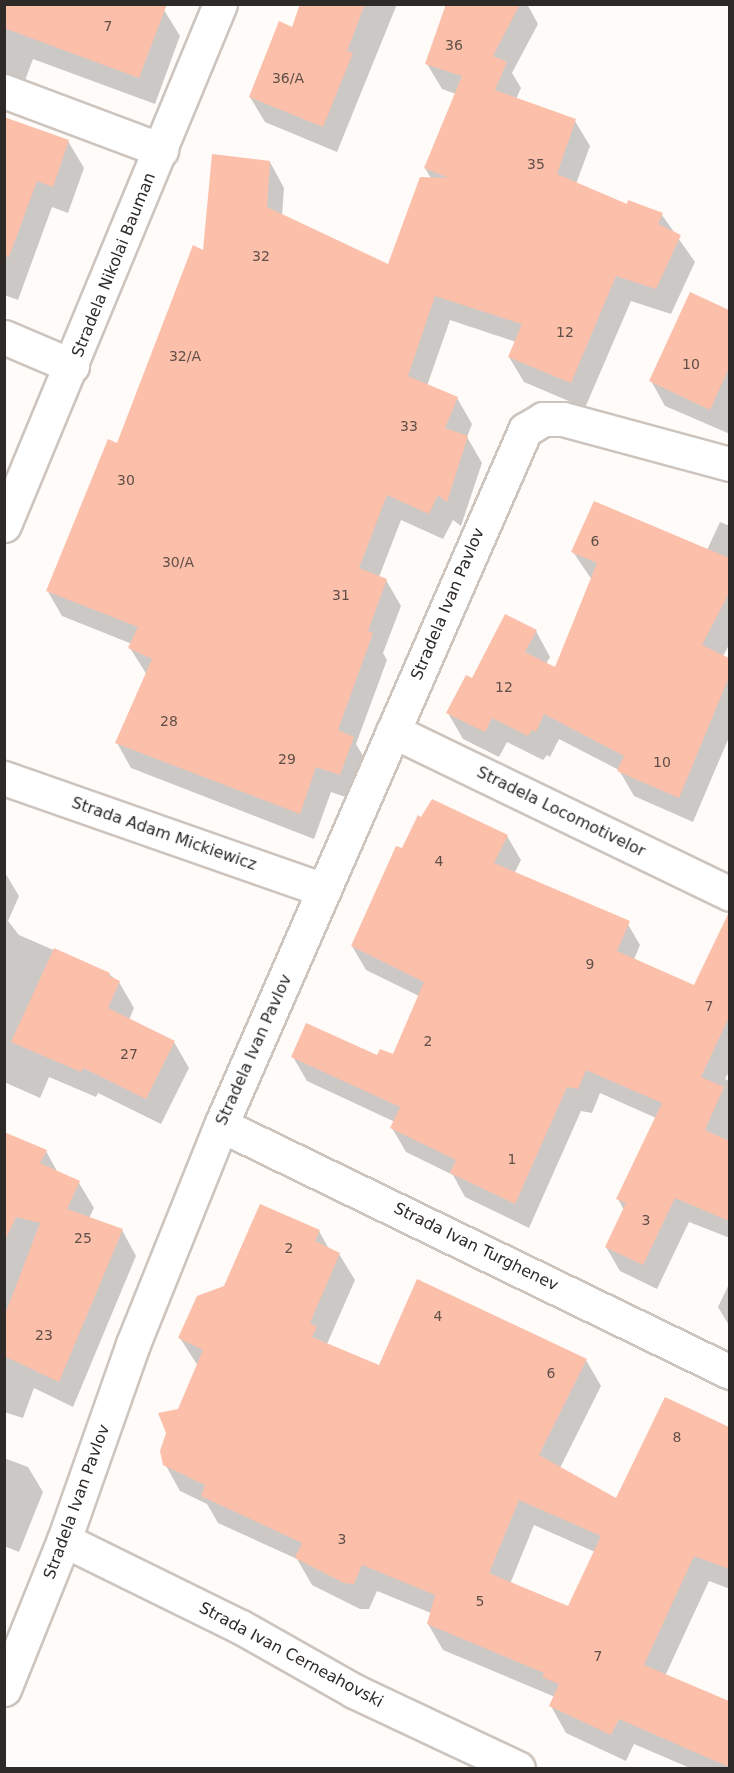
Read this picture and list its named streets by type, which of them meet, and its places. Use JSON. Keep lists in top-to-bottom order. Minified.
{"streets":{"street":["Stradela Nikolai Bauman","Stradela Ivan Pavlov","Stradela Locomotivelor","Strada Adam Mickiewicz","Strada Ivan Turghenev","Strada Ivan Cerneahovski"]},"crossings":[["Stradela Ivan Pavlov","Stradela Locomotivelor"],["Stradela Ivan Pavlov","Strada Adam Mickiewicz"],["Stradela Ivan Pavlov","Strada Ivan Turghenev"],["Stradela Ivan Pavlov","Strada Ivan Cerneahovski"]],"house_numbers":["7","36","36/A","35","32","12","32/A","10","33","30","6","30/A","31","12","28","29","10","4","9","7","2","27","1","3","25","2","4","23","6","8","3","5","7"]}
